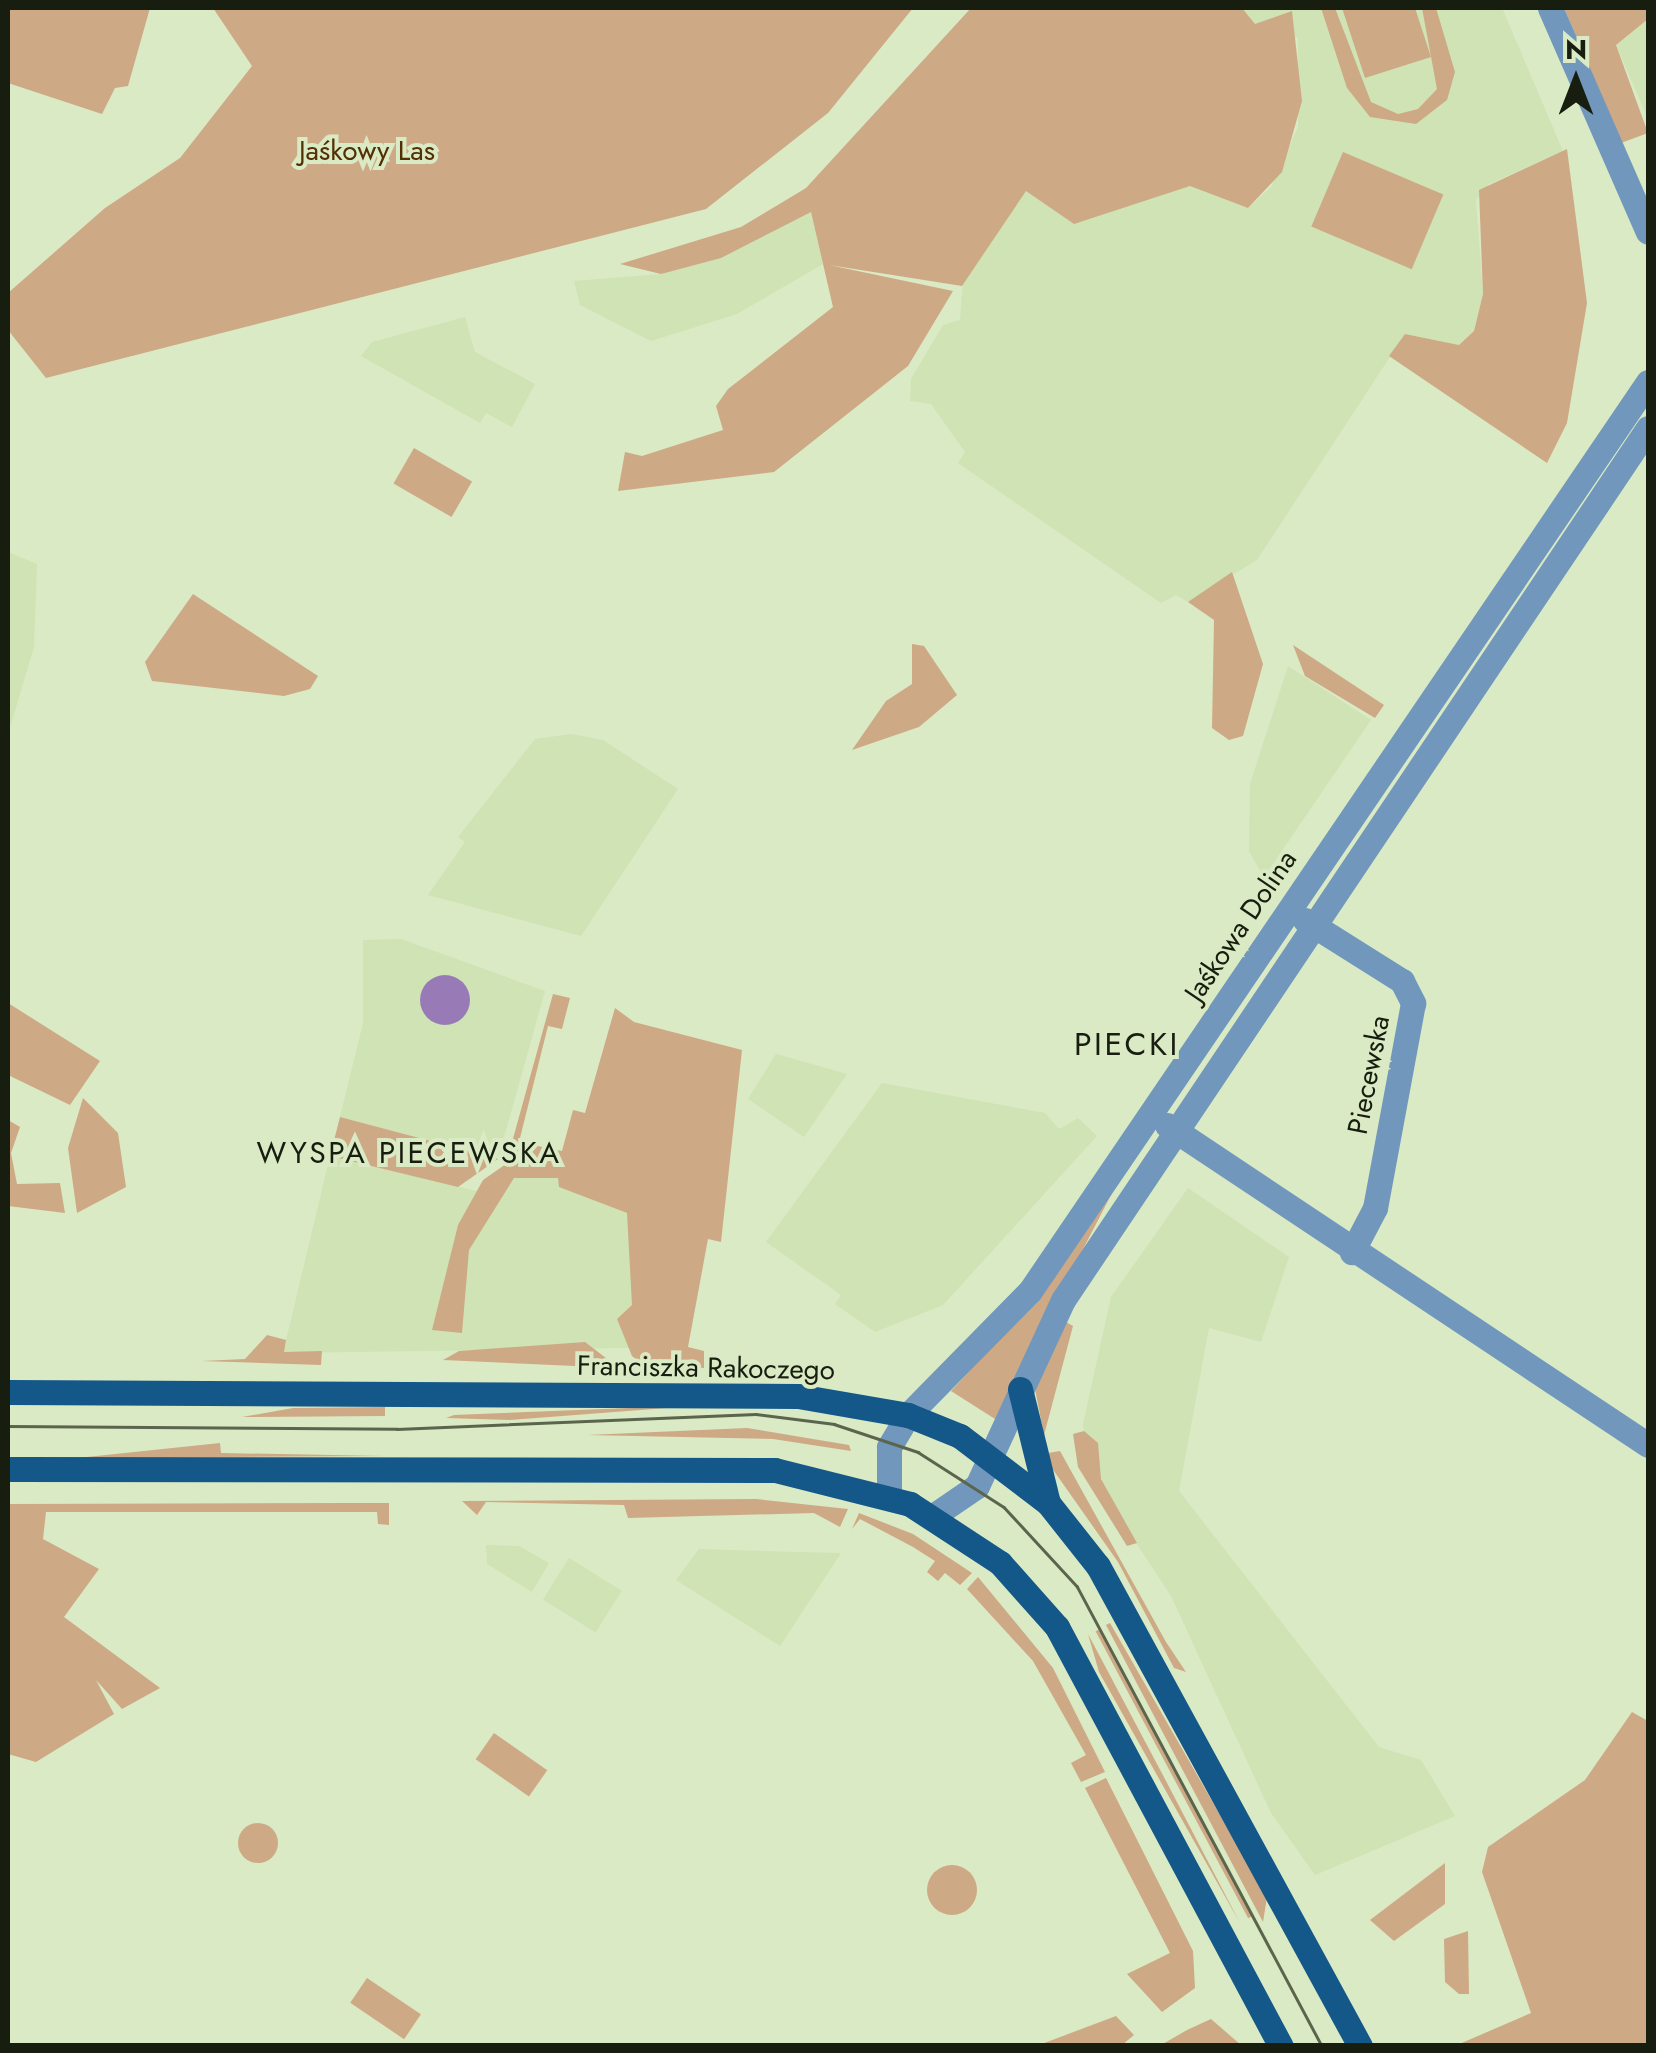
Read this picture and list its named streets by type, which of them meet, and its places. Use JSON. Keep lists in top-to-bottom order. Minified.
{"streets":{"main road":["Franciszka Rakoczego"],"street":["Jaśkowa Dolina","Piecewska"]},"crossings":[["Jaśkowa Dolina","Piecewska"],["Jaśkowa Dolina","Franciszka Rakoczego"]],"districts":["PIECKI","WYSPA PIECEWSKA"],"parks":["Jaśkowy Las"],"north":"top"}
